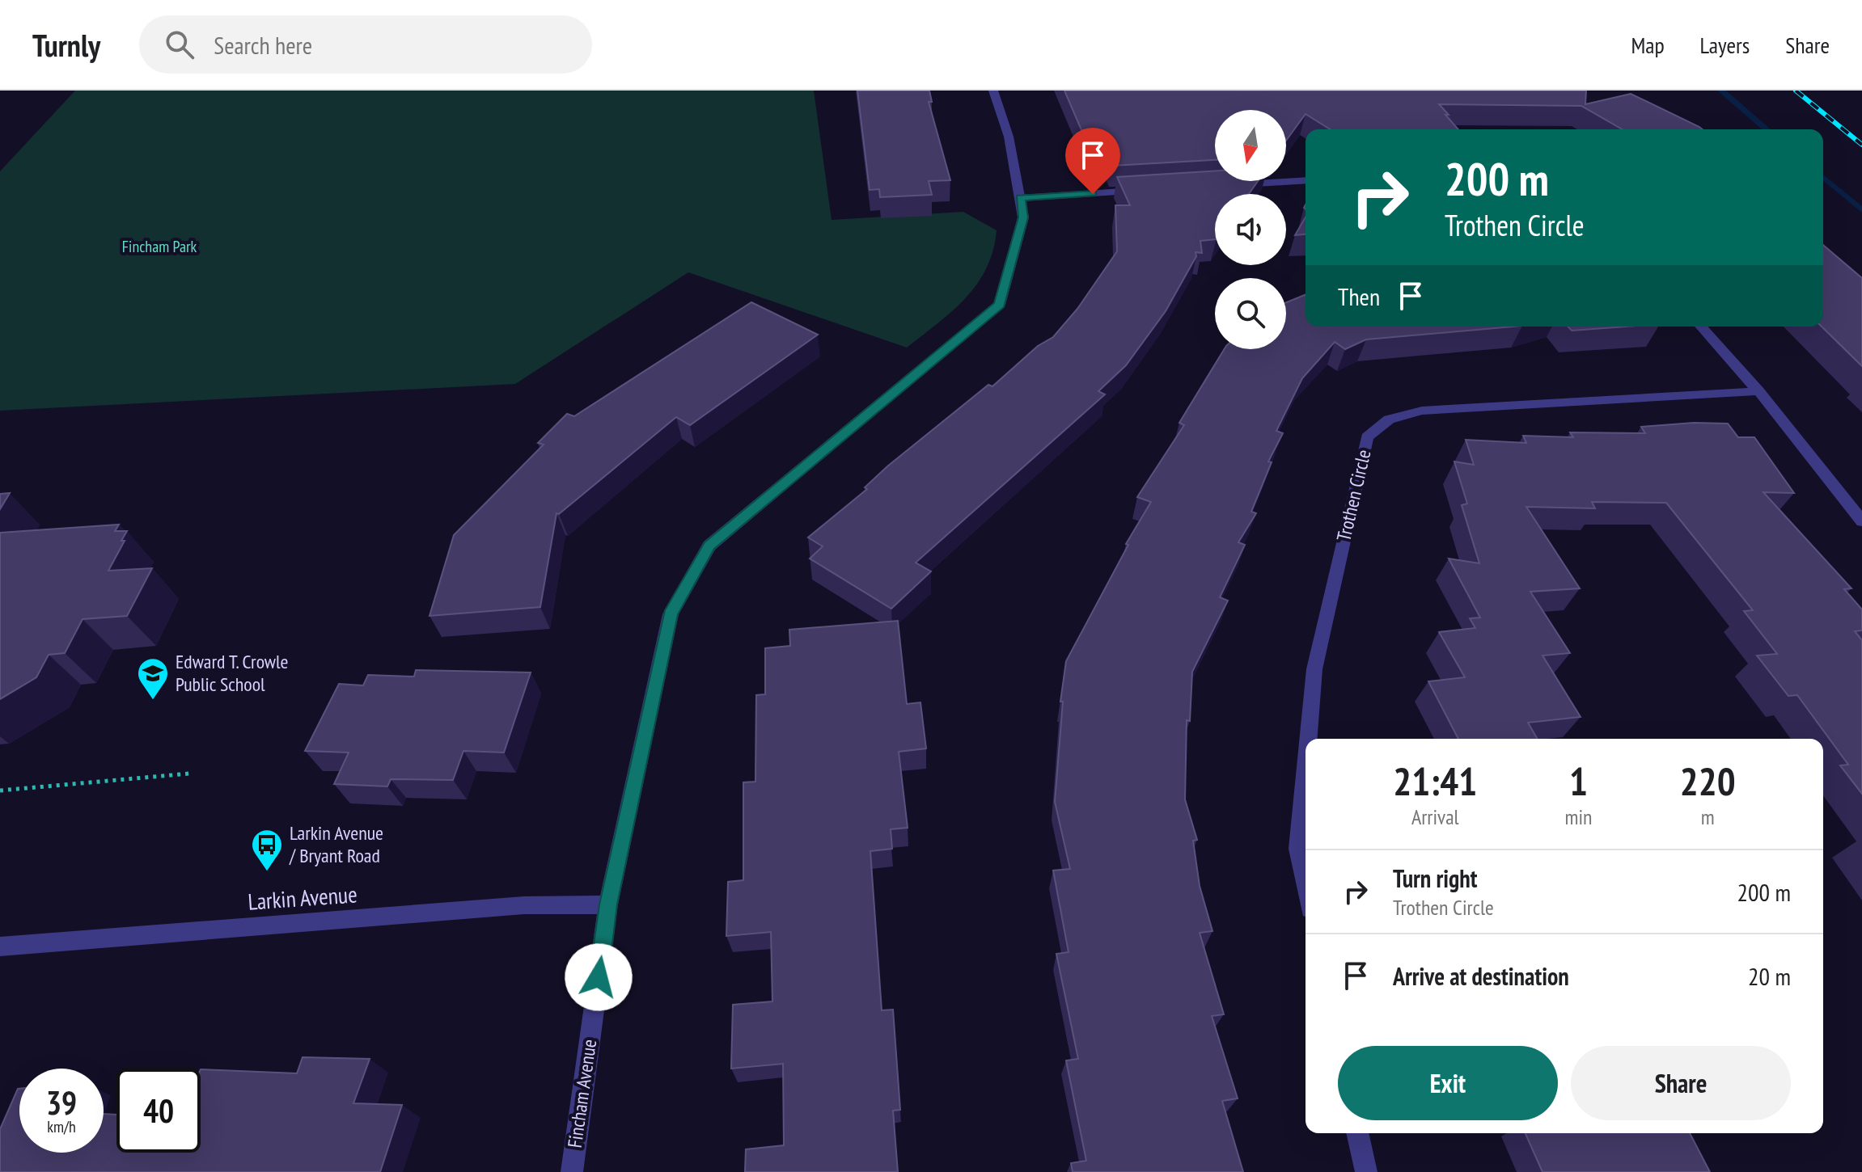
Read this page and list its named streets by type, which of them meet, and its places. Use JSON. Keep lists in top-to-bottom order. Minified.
{"streets":{"street":["Trothen Circle","Larkin Avenue","Fincham Avenue"]},"crossings":[["Larkin Avenue","Fincham Avenue"]],"parks":["Fincham Park"],"places":{"school or university":["Edward T. Crowle Public School"],"bus stop":["Larkin Avenue / Bryant Road"]},"north":"bottom","page":{"header":"Turnly","search":"Search here","nav":["Map","Layers","Share"],"turn":["200 m","Trothen Circle"],"then":"Then","eta":["21:41","Arrival","1","min","220","m"],"list":[{"name":"Turn right","note":"Trothen Circle","value":"200 m"},{"name":"Arrive at destination","value":"20 m"}],"buttons":["Exit","Share"],"speed":"39 km/h","limit":"40"}}
